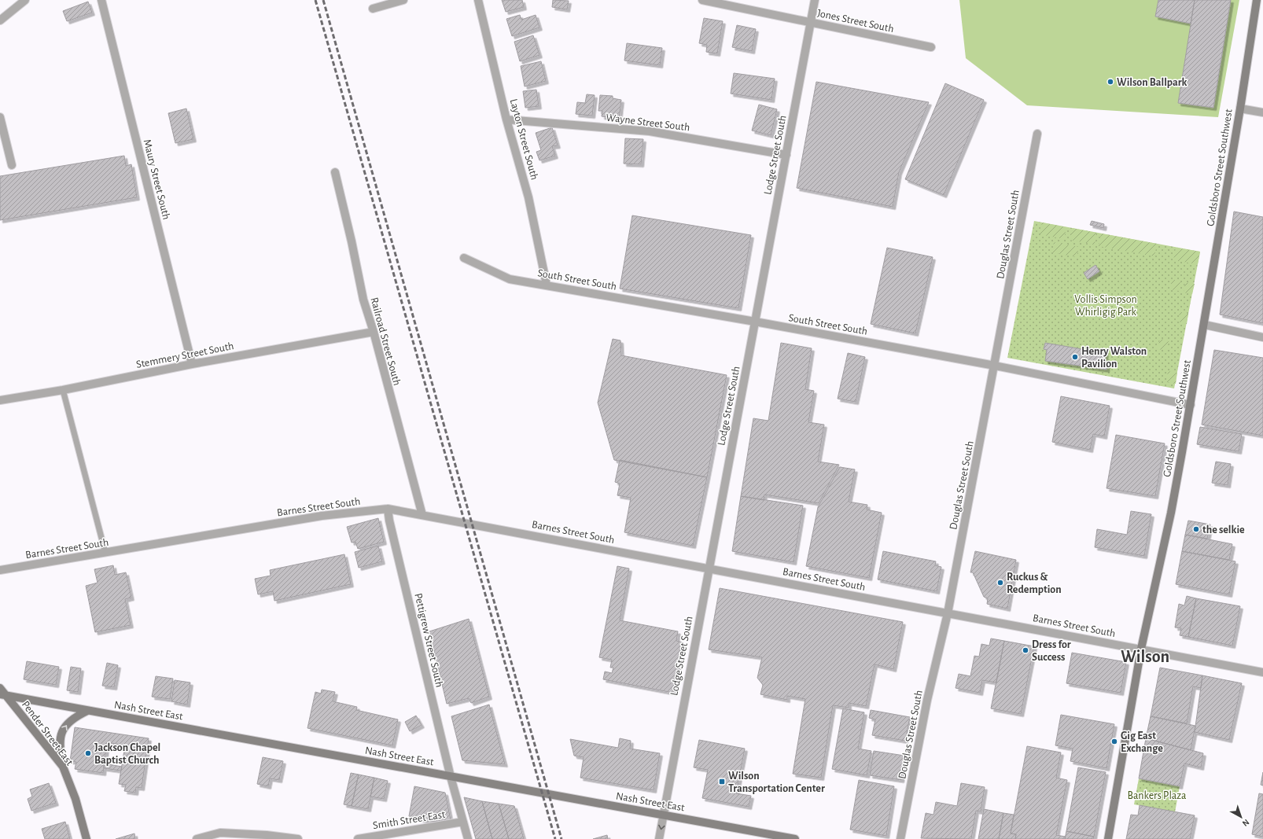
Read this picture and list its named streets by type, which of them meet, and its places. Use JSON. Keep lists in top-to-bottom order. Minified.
{"streets":{"street":["Jones Street South","Wayne Street South","Layton Street South","Lodge Street South","Goldsboro Street Southwest","Maury Street South","Douglas Street South","South Street South","Railroad Street South","Stemmery Street South","Barnes Street South","Pettigrew Street South","Nash Street East","Pender Street East","Smith Street East"]},"crossings":[["Jones Street South","Lodge Street South"],["Wayne Street South","Layton Street South"],["Wayne Street South","Lodge Street South"],["Layton Street South","South Street South"],["Lodge Street South","South Street South"],["Lodge Street South","Barnes Street South"],["Lodge Street South","Nash Street East"],["Goldsboro Street Southwest","South Street South"],["Goldsboro Street Southwest","Barnes Street South"],["Maury Street South","Stemmery Street South"],["Douglas Street South","South Street South"],["Douglas Street South","Barnes Street South"],["Railroad Street South","Stemmery Street South"],["Railroad Street South","Barnes Street South"],["Barnes Street South","Pettigrew Street South"],["Pettigrew Street South","Nash Street East"],["Pettigrew Street South","Smith Street East"],["Nash Street East","Pender Street East"]],"districts":["Wilson"],"parks":["Vollis Simpson Whirligig Park","Bankers Plaza"],"places":{"other":["Wilson Ballpark","Henry Walston Pavilion","the selkie","Ruckus & Redemption","Dress for Success","Gig East Exchange","Jackson Chapel Baptist Church"],"transit":["Wilson Transportation Center"]},"north":"bottom right"}
